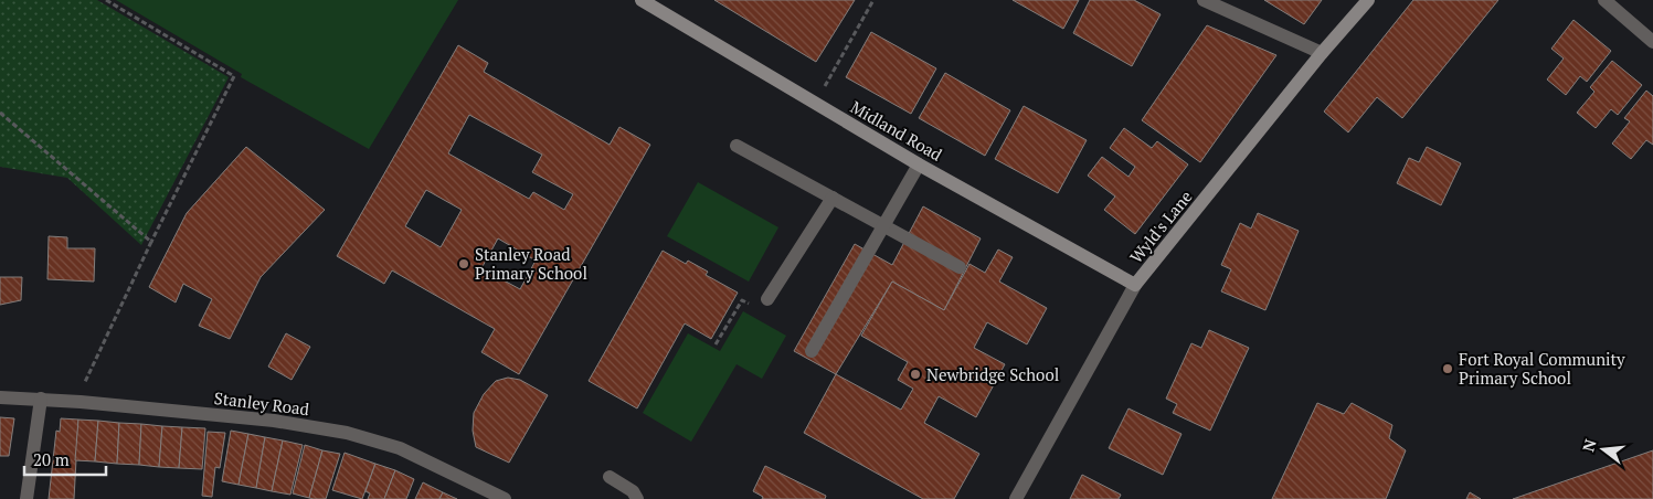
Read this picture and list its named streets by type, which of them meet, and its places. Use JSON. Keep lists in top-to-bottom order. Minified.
{"streets":{"main road":["Midland Road","Wyld's Lane"],"street":["Stanley Road"]},"crossings":[["Midland Road","Wyld's Lane"]],"places":["Stanley Road Primary School","Fort Royal Community Primary School","Newbridge School"],"scale_bar":"20 m","north":"left"}
